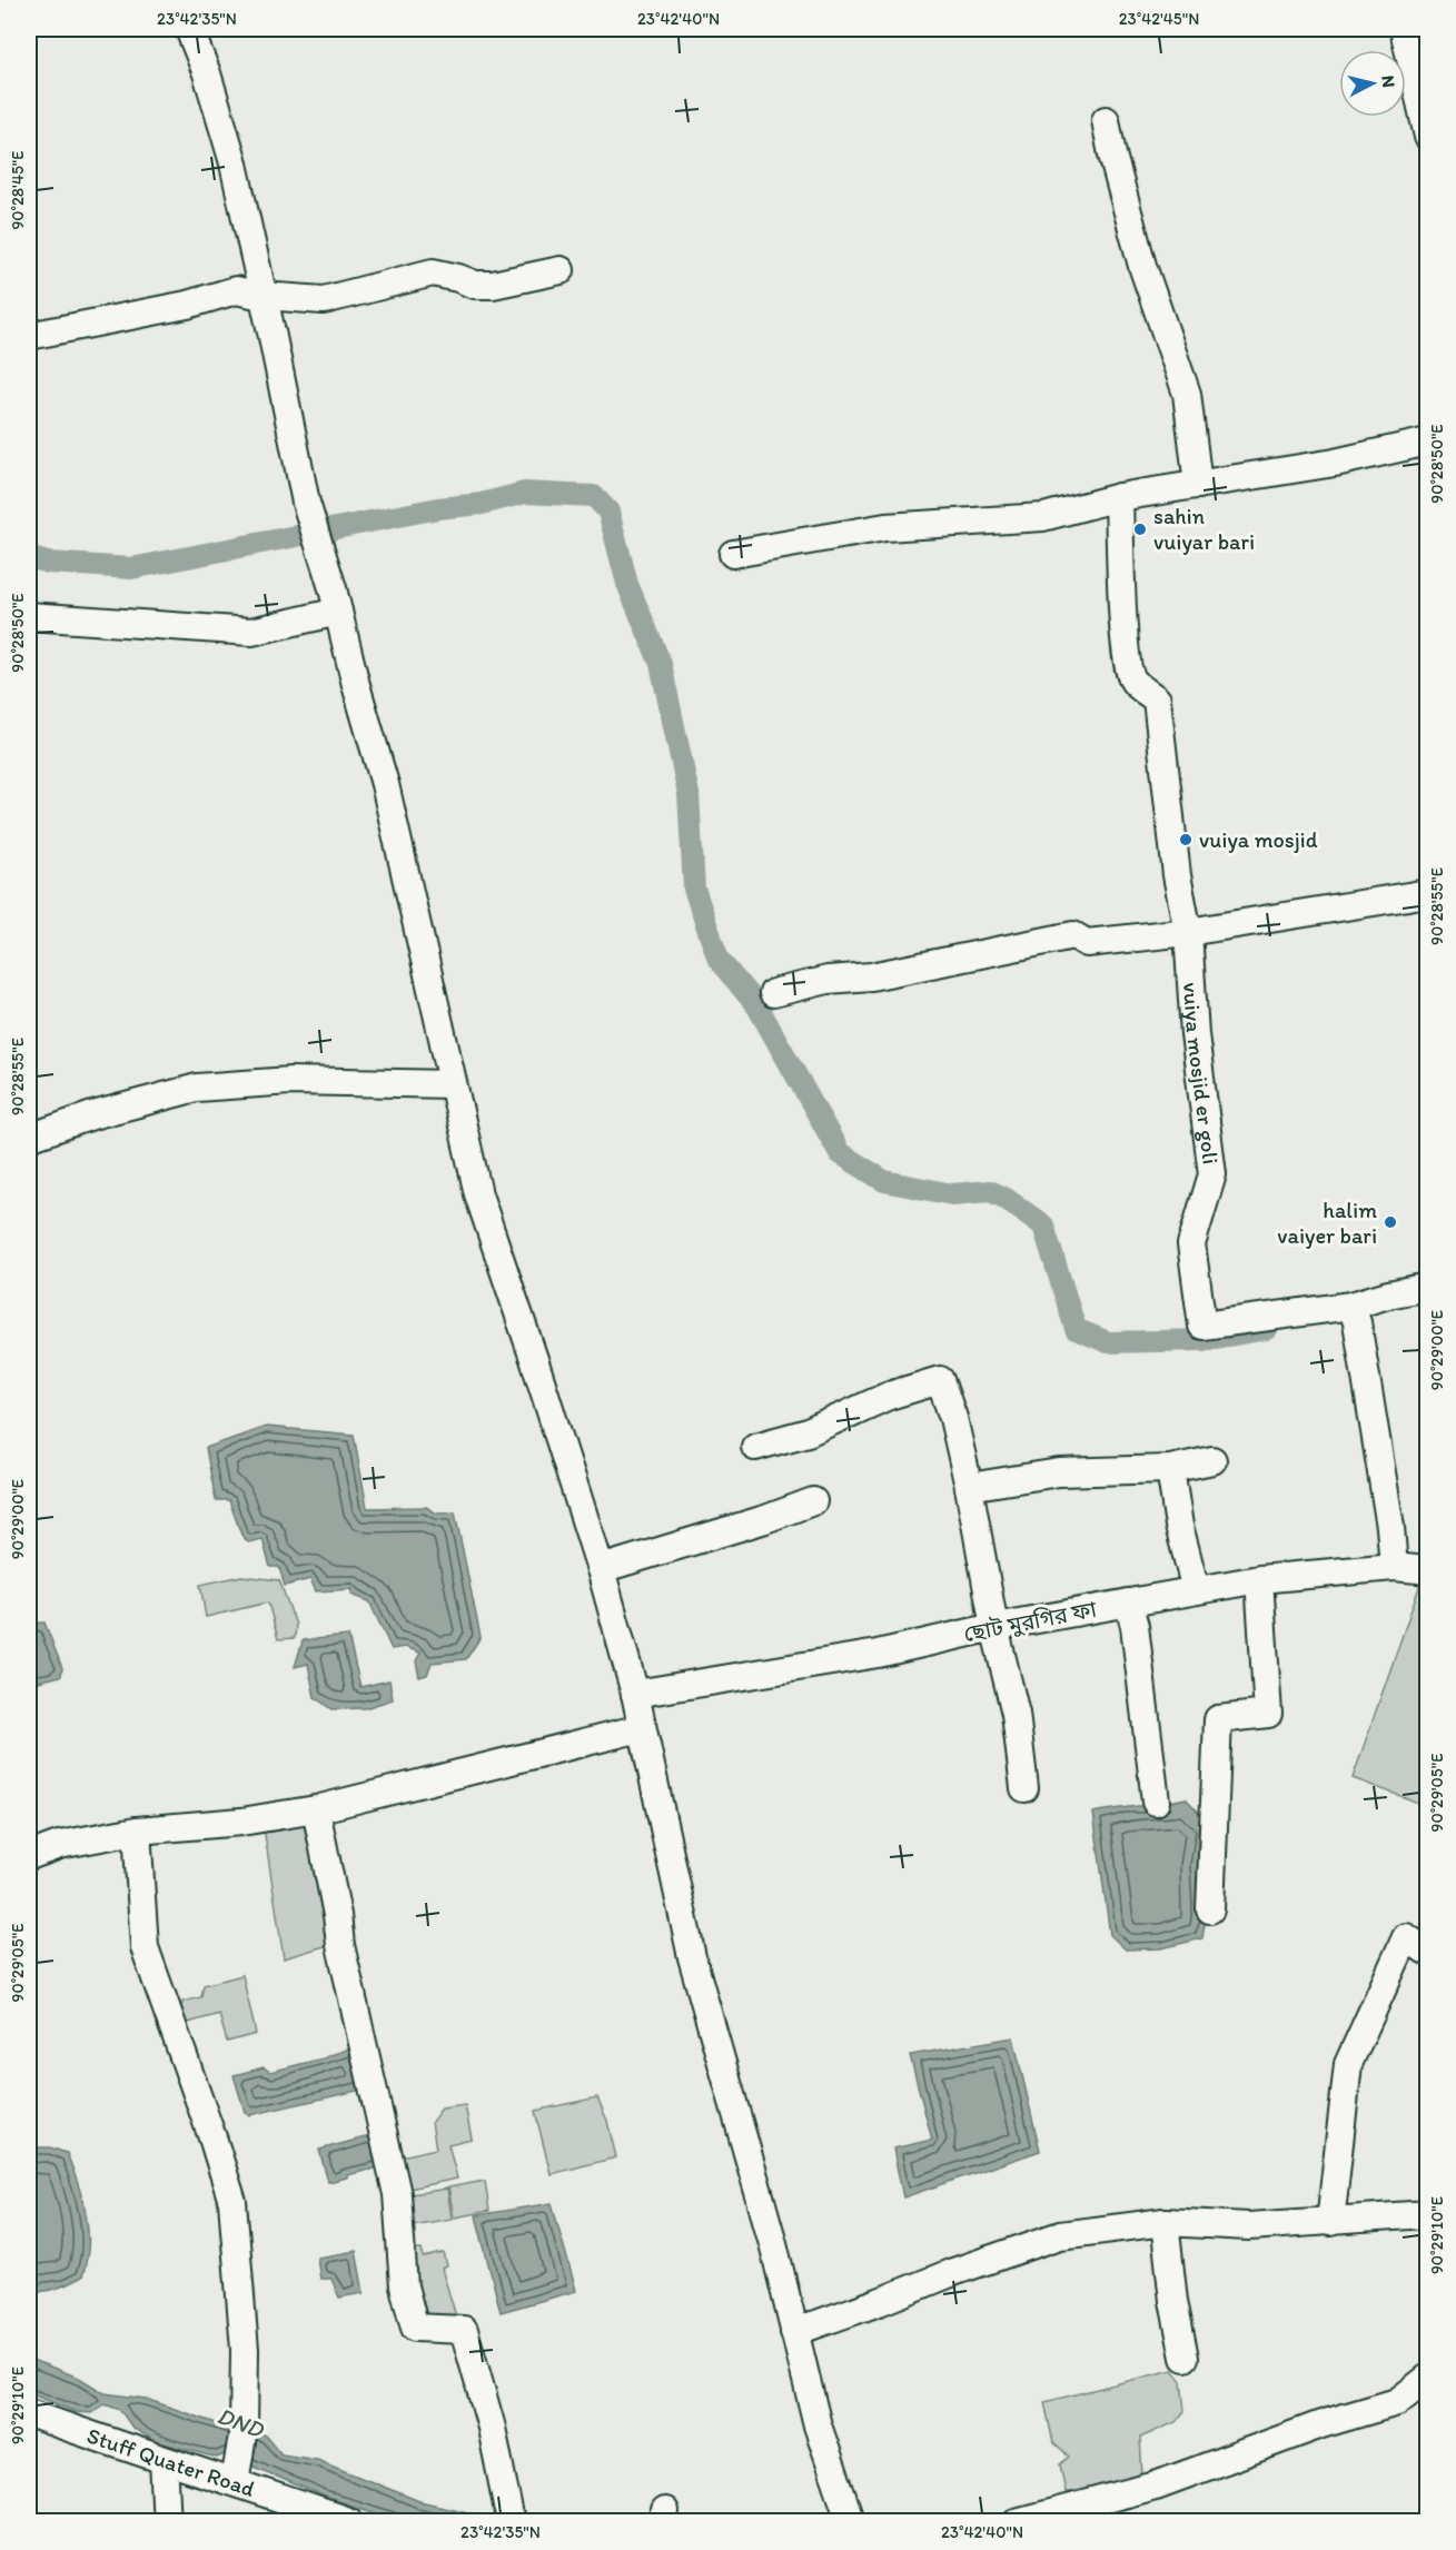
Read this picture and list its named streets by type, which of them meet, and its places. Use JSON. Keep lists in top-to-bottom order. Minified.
{"streets":{"street":["vuiya mosjid er goli","ছোট মুরগির ফা","Stuff Quater Road"]},"water":["DND"],"places":["sahin vuiyar bari","vuiya mosjid","halim vaiyer bari"],"north":"right","coordinates":["23°42'35\"N","23°42'40\"N","23°42'45\"N","90°28'45\"E","90°28'50\"E","90°28'55\"E","90°29'00\"E","90°29'05\"E","90°29'10\"E"]}
